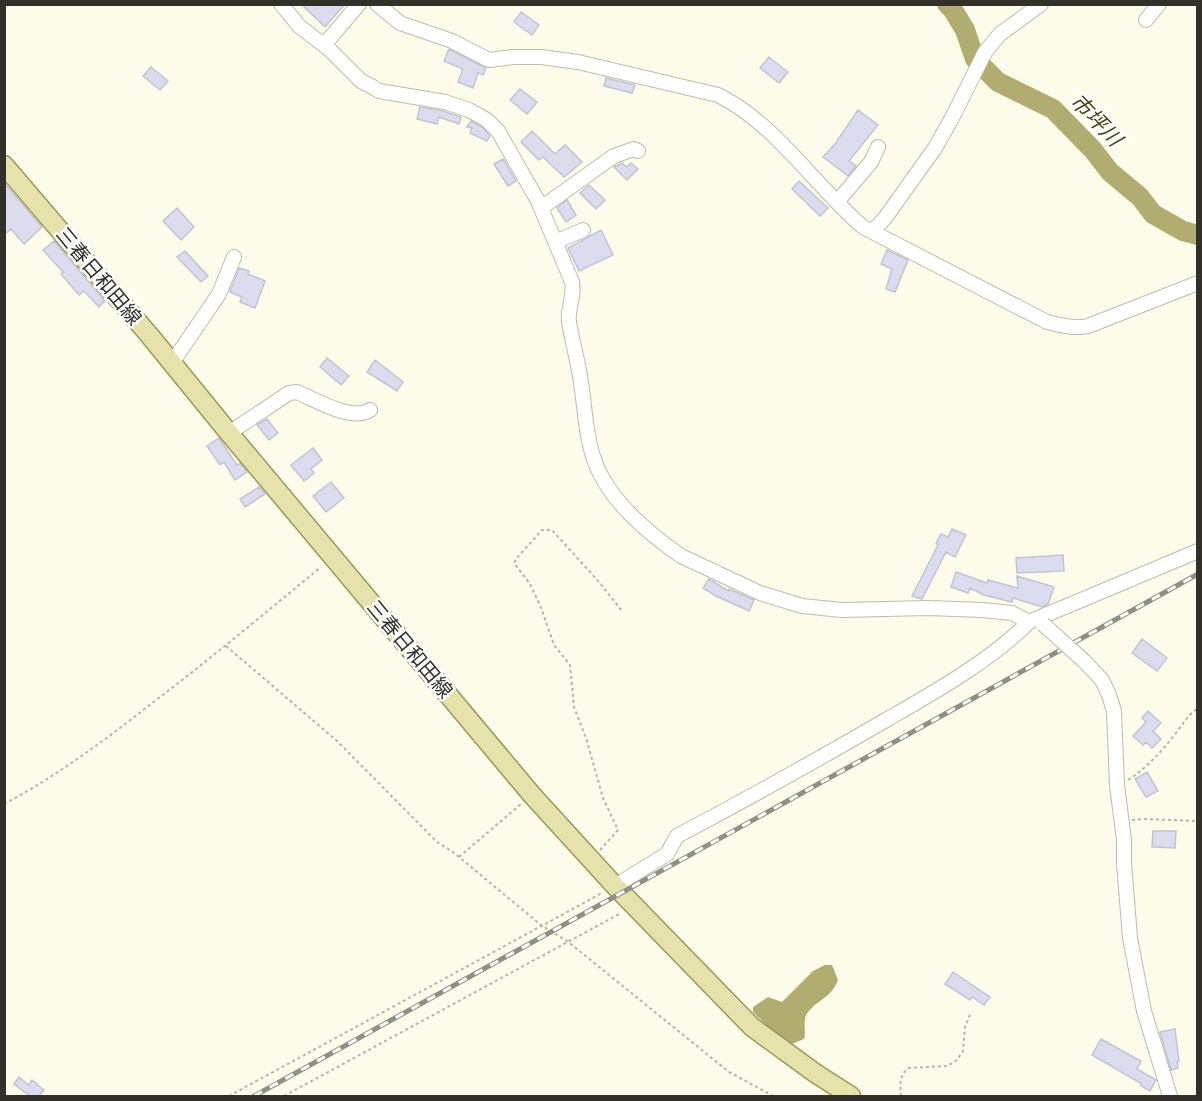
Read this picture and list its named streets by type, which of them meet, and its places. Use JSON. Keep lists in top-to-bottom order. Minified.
{"streets":{"main road":["三春日和田線"]},"water":["市坪川"]}
